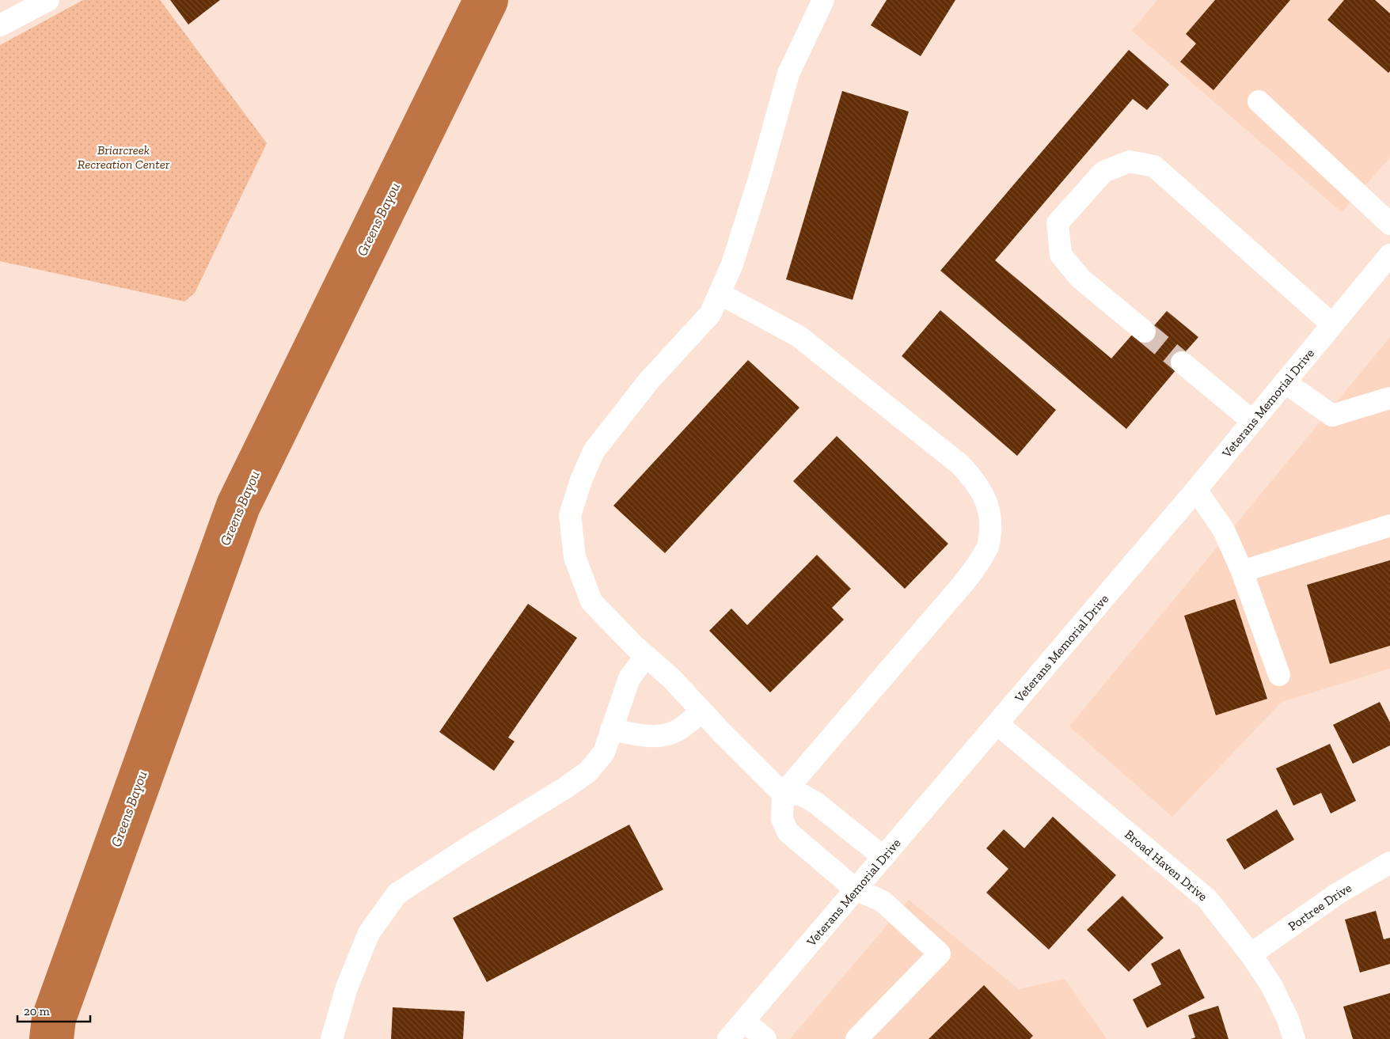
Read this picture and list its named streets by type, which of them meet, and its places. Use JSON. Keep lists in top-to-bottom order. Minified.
{"streets":{"main road":["Veterans Memorial Drive","Broad Haven Drive","Portree Drive"]},"crossings":[["Veterans Memorial Drive","Broad Haven Drive"],["Broad Haven Drive","Portree Drive"]],"water":["Greens Bayou"],"parks":["Briarcreek Recreation Center"],"scale_bar":"20 m"}
